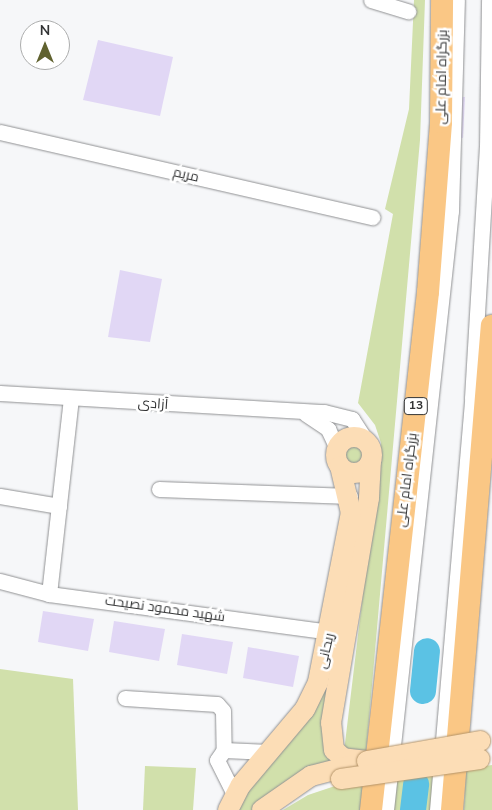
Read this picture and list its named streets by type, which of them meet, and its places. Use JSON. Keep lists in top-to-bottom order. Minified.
{"streets":{"highway":["بزرگراه امام علی","13"],"main road":["ریحانی"],"street":["مریم","آزادی","شهید محمود نصیحت"]},"crossings":[["شهید محمود نصیحت","ریحانی"]],"north":"top"}
